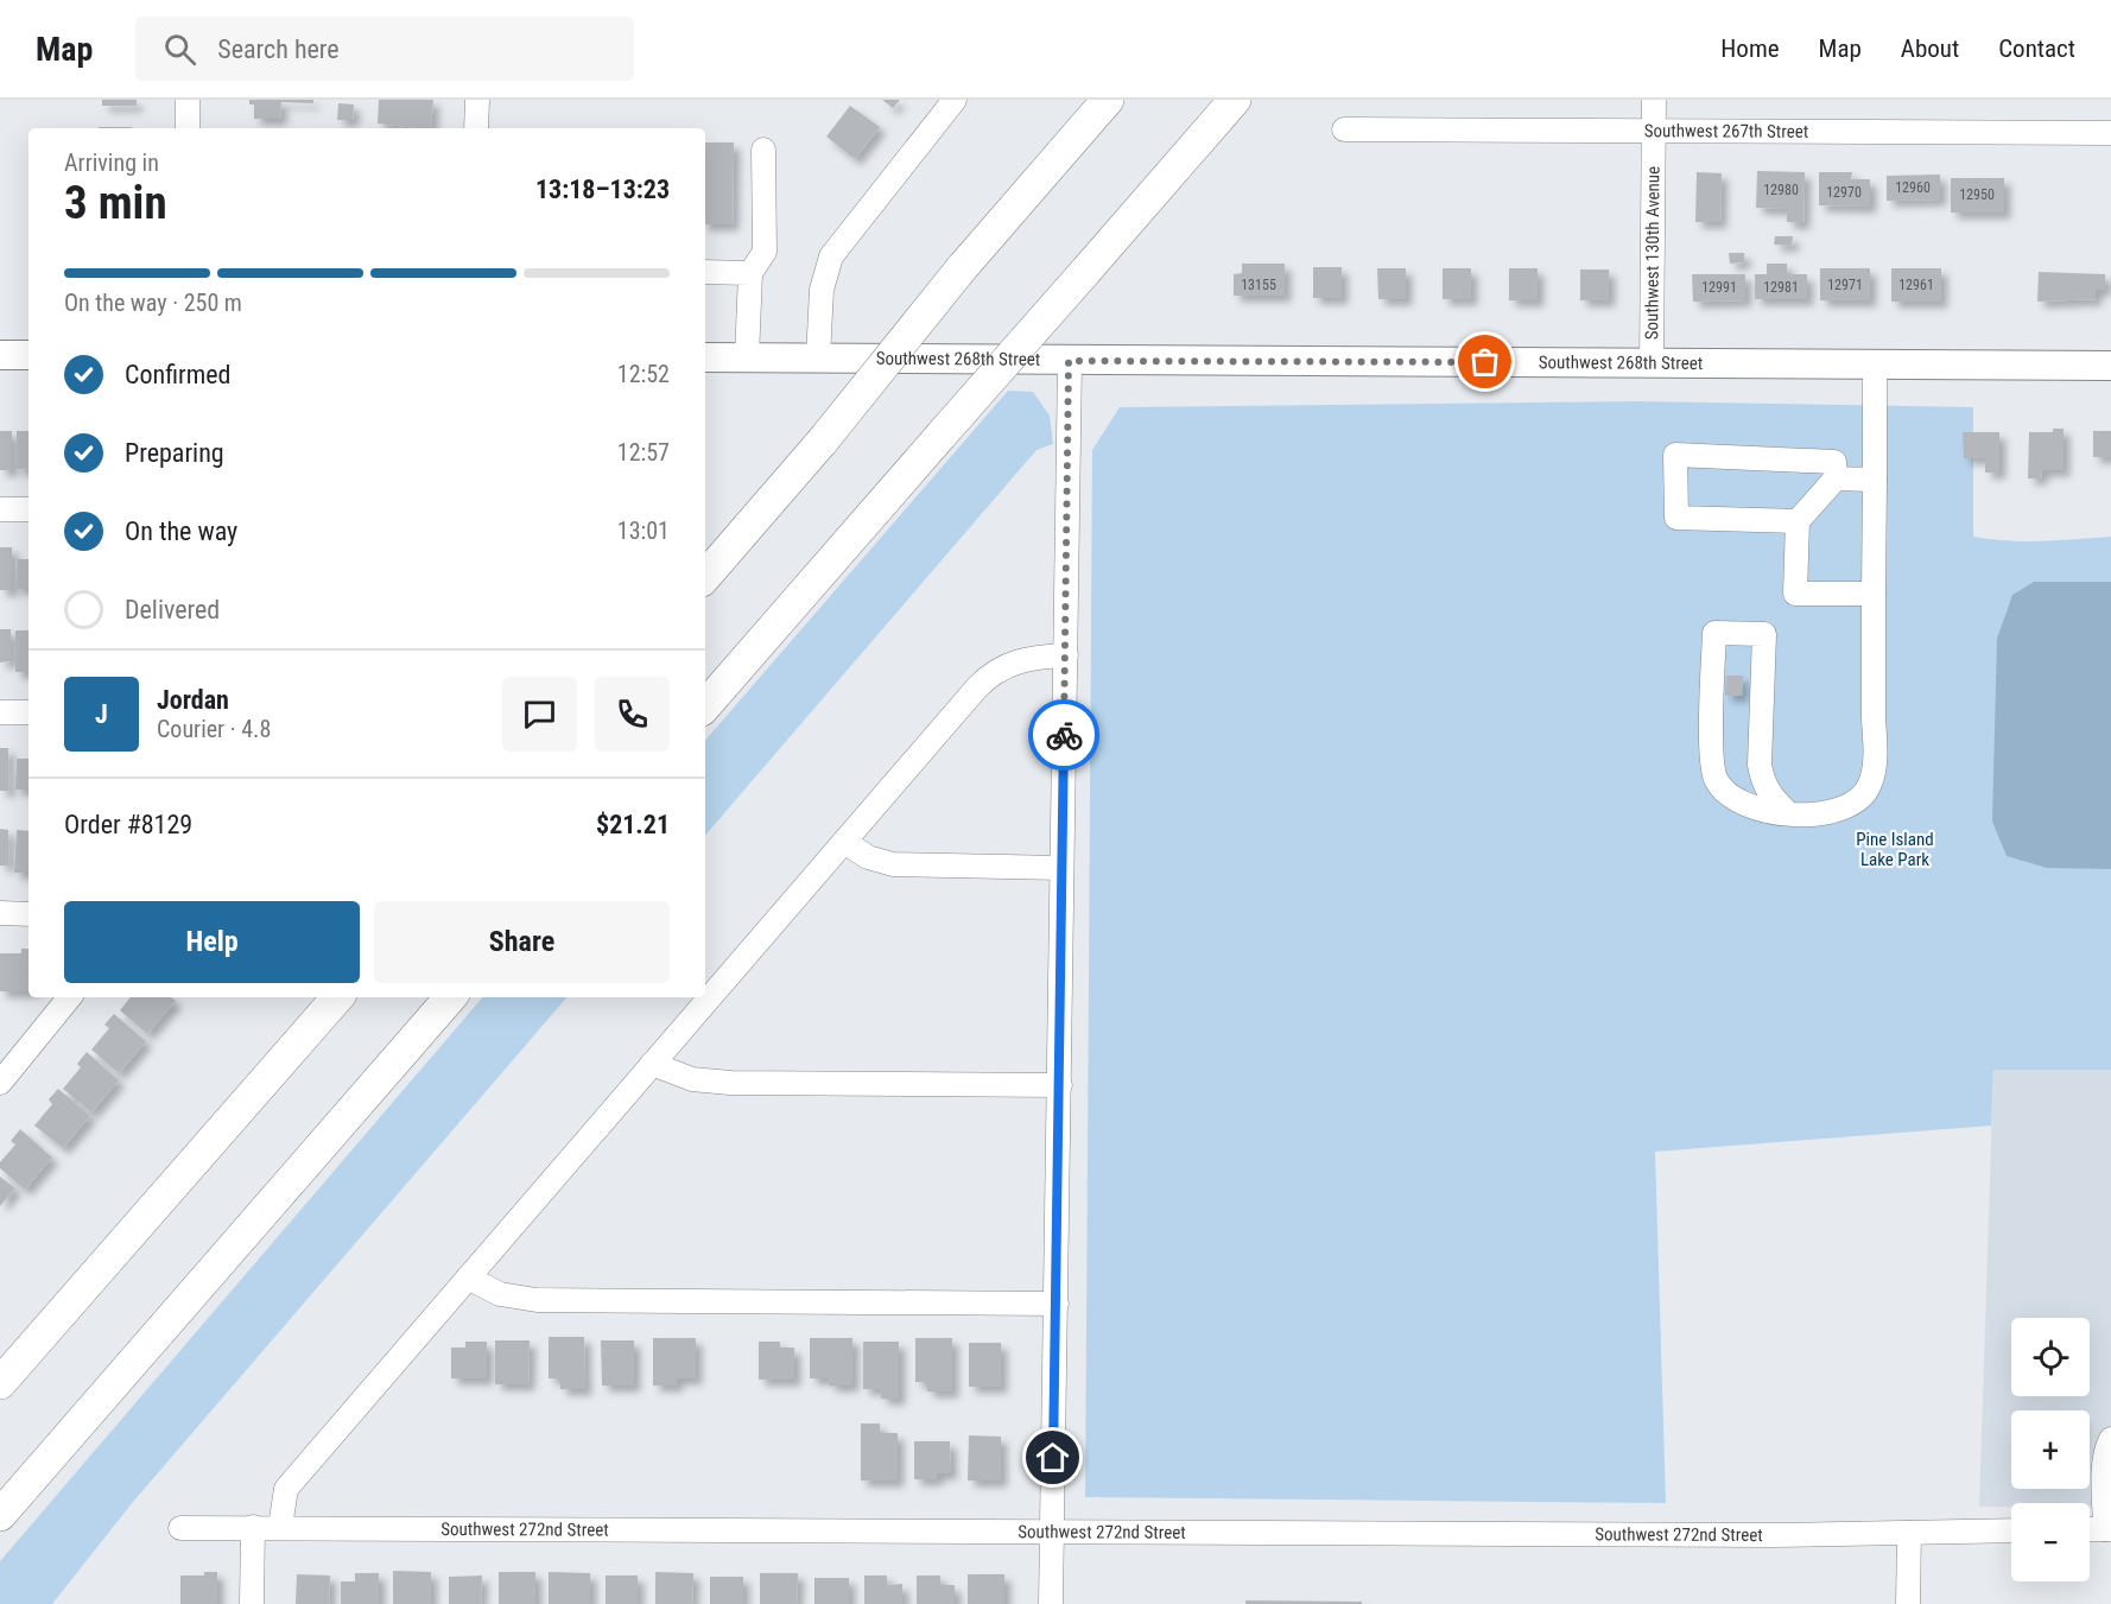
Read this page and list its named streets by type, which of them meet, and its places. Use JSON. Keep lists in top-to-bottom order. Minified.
{"streets":{"main road":["Southwest 268th Street"],"street":["Southwest 267th Street","Southwest 130th Avenue","Southwest 272nd Street"]},"crossings":[["Southwest 267th Street","Southwest 130th Avenue"],["Southwest 130th Avenue","Southwest 268th Street"]],"parks":["Pine Island Lake Park"],"house_numbers":["12960","12980","12970","12950","13155","12971","12961","12991","12981"],"page":{"header":"Map","search":"Search here","nav":["Home","Map","About","Contact"],"heading":["3 min","Arriving in","13:18–13:23"],"panel":["Jordan","Courier · 4.8","Order #8129","$21.21"],"bar":"On the way · 250 m","list":[["Confirmed","12:52"],["Preparing","12:57"],["On the way","13:01"],"Delivered"],"round":"J","buttons":["Help","Share"],"map_buttons":["+","−"]}}
